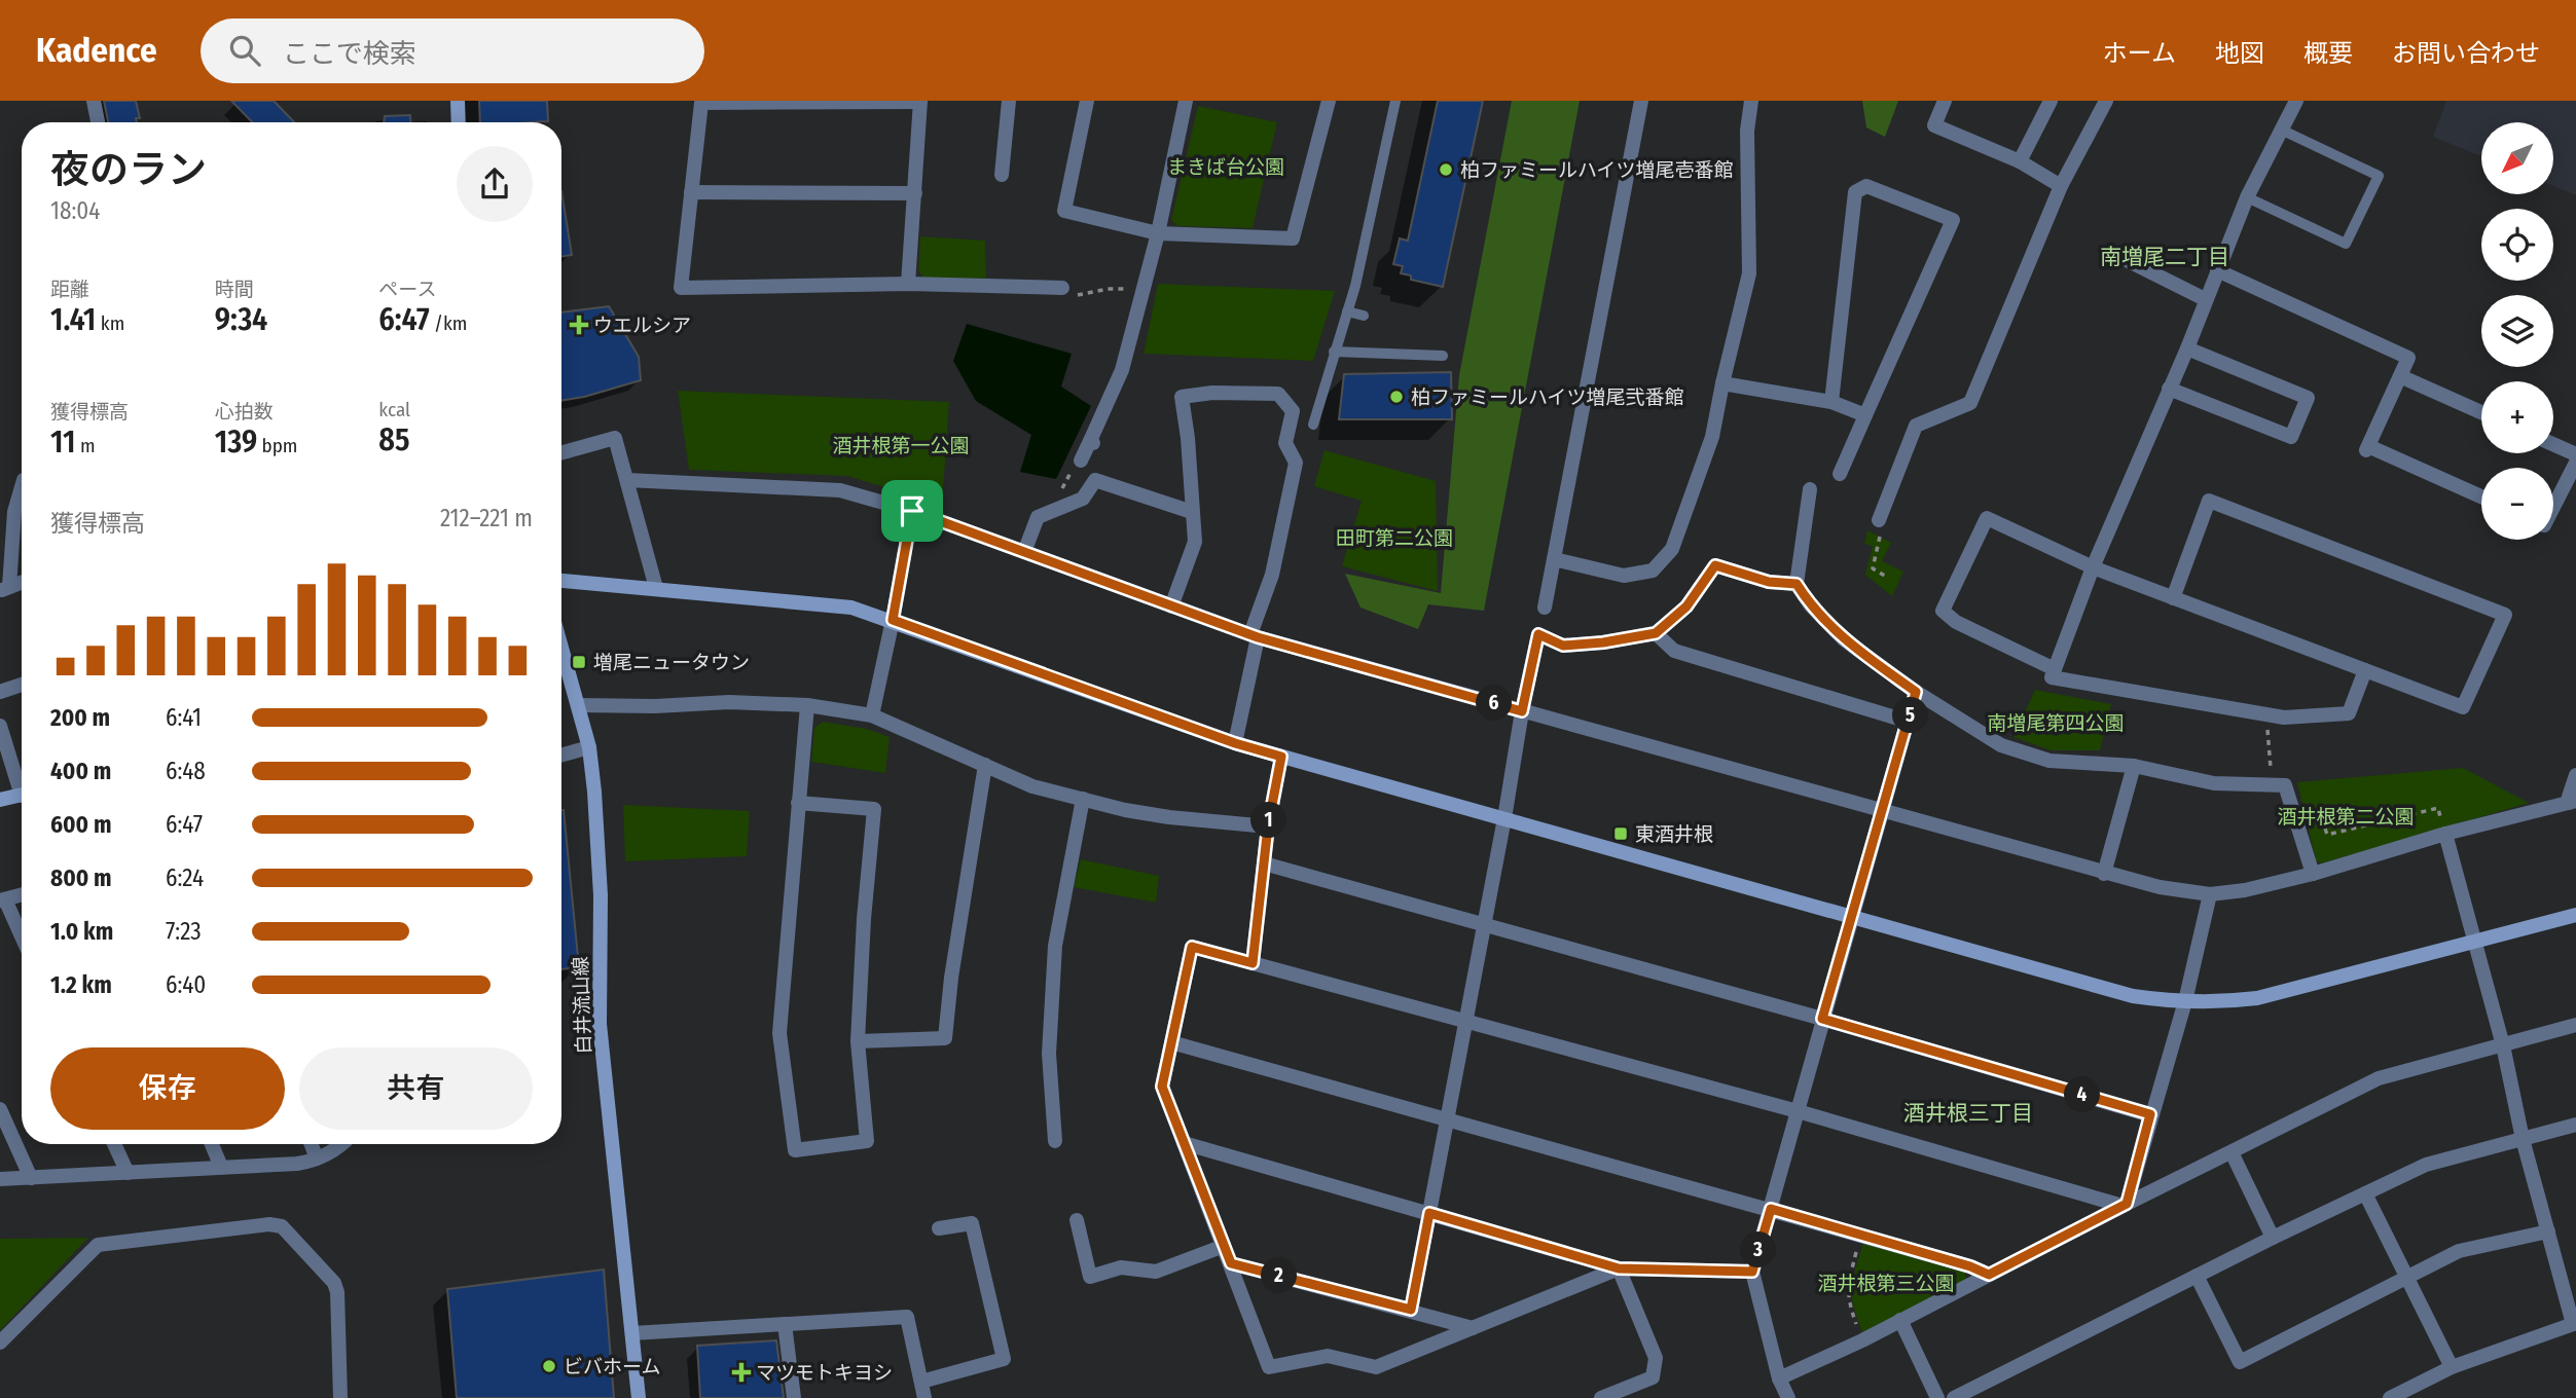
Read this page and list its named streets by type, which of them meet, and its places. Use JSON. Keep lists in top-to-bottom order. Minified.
{"streets":{"street":["白井流山線"]},"districts":["南増尾二丁目","酒井根三丁目"],"parks":["まきば台公園","酒井根第一公園","田町第二公園","南増尾第四公園","酒井根第二公園","酒井根第三公園"],"places":{"other":["柏ファミールハイツ増尾壱番館","柏ファミールハイツ増尾弐番館","ビバホーム"],"health":["ウエルシア","マツモトキヨシ"],"transit":["増尾ニュータウン","東酒井根"]},"north":"bottom left","page":{"header":"Kadence","search":"ここで検索","nav":["ホーム","地図","概要","お問い合わせ"],"map_buttons":["+","−"],"heading":["夜のラン","18:04"],"stats":[["距離","1.41 km"],["時間","9:34"],["ペース","6:47 /km"],["獲得標高","11 m"],["心拍数","139 bpm"],["kcal","85"]],"chart":["獲得標高","212–221 m"],"pins":["6","5","1","4","3","2"],"list":[{"name":"200 m","note":"6:41"},{"name":"400 m","note":"6:48"},{"name":"600 m","note":"6:47"},{"name":"800 m","note":"6:24"},{"name":"1.0 km","note":"7:23"},{"name":"1.2 km","note":"6:40"}],"buttons":["保存","共有"]}}
